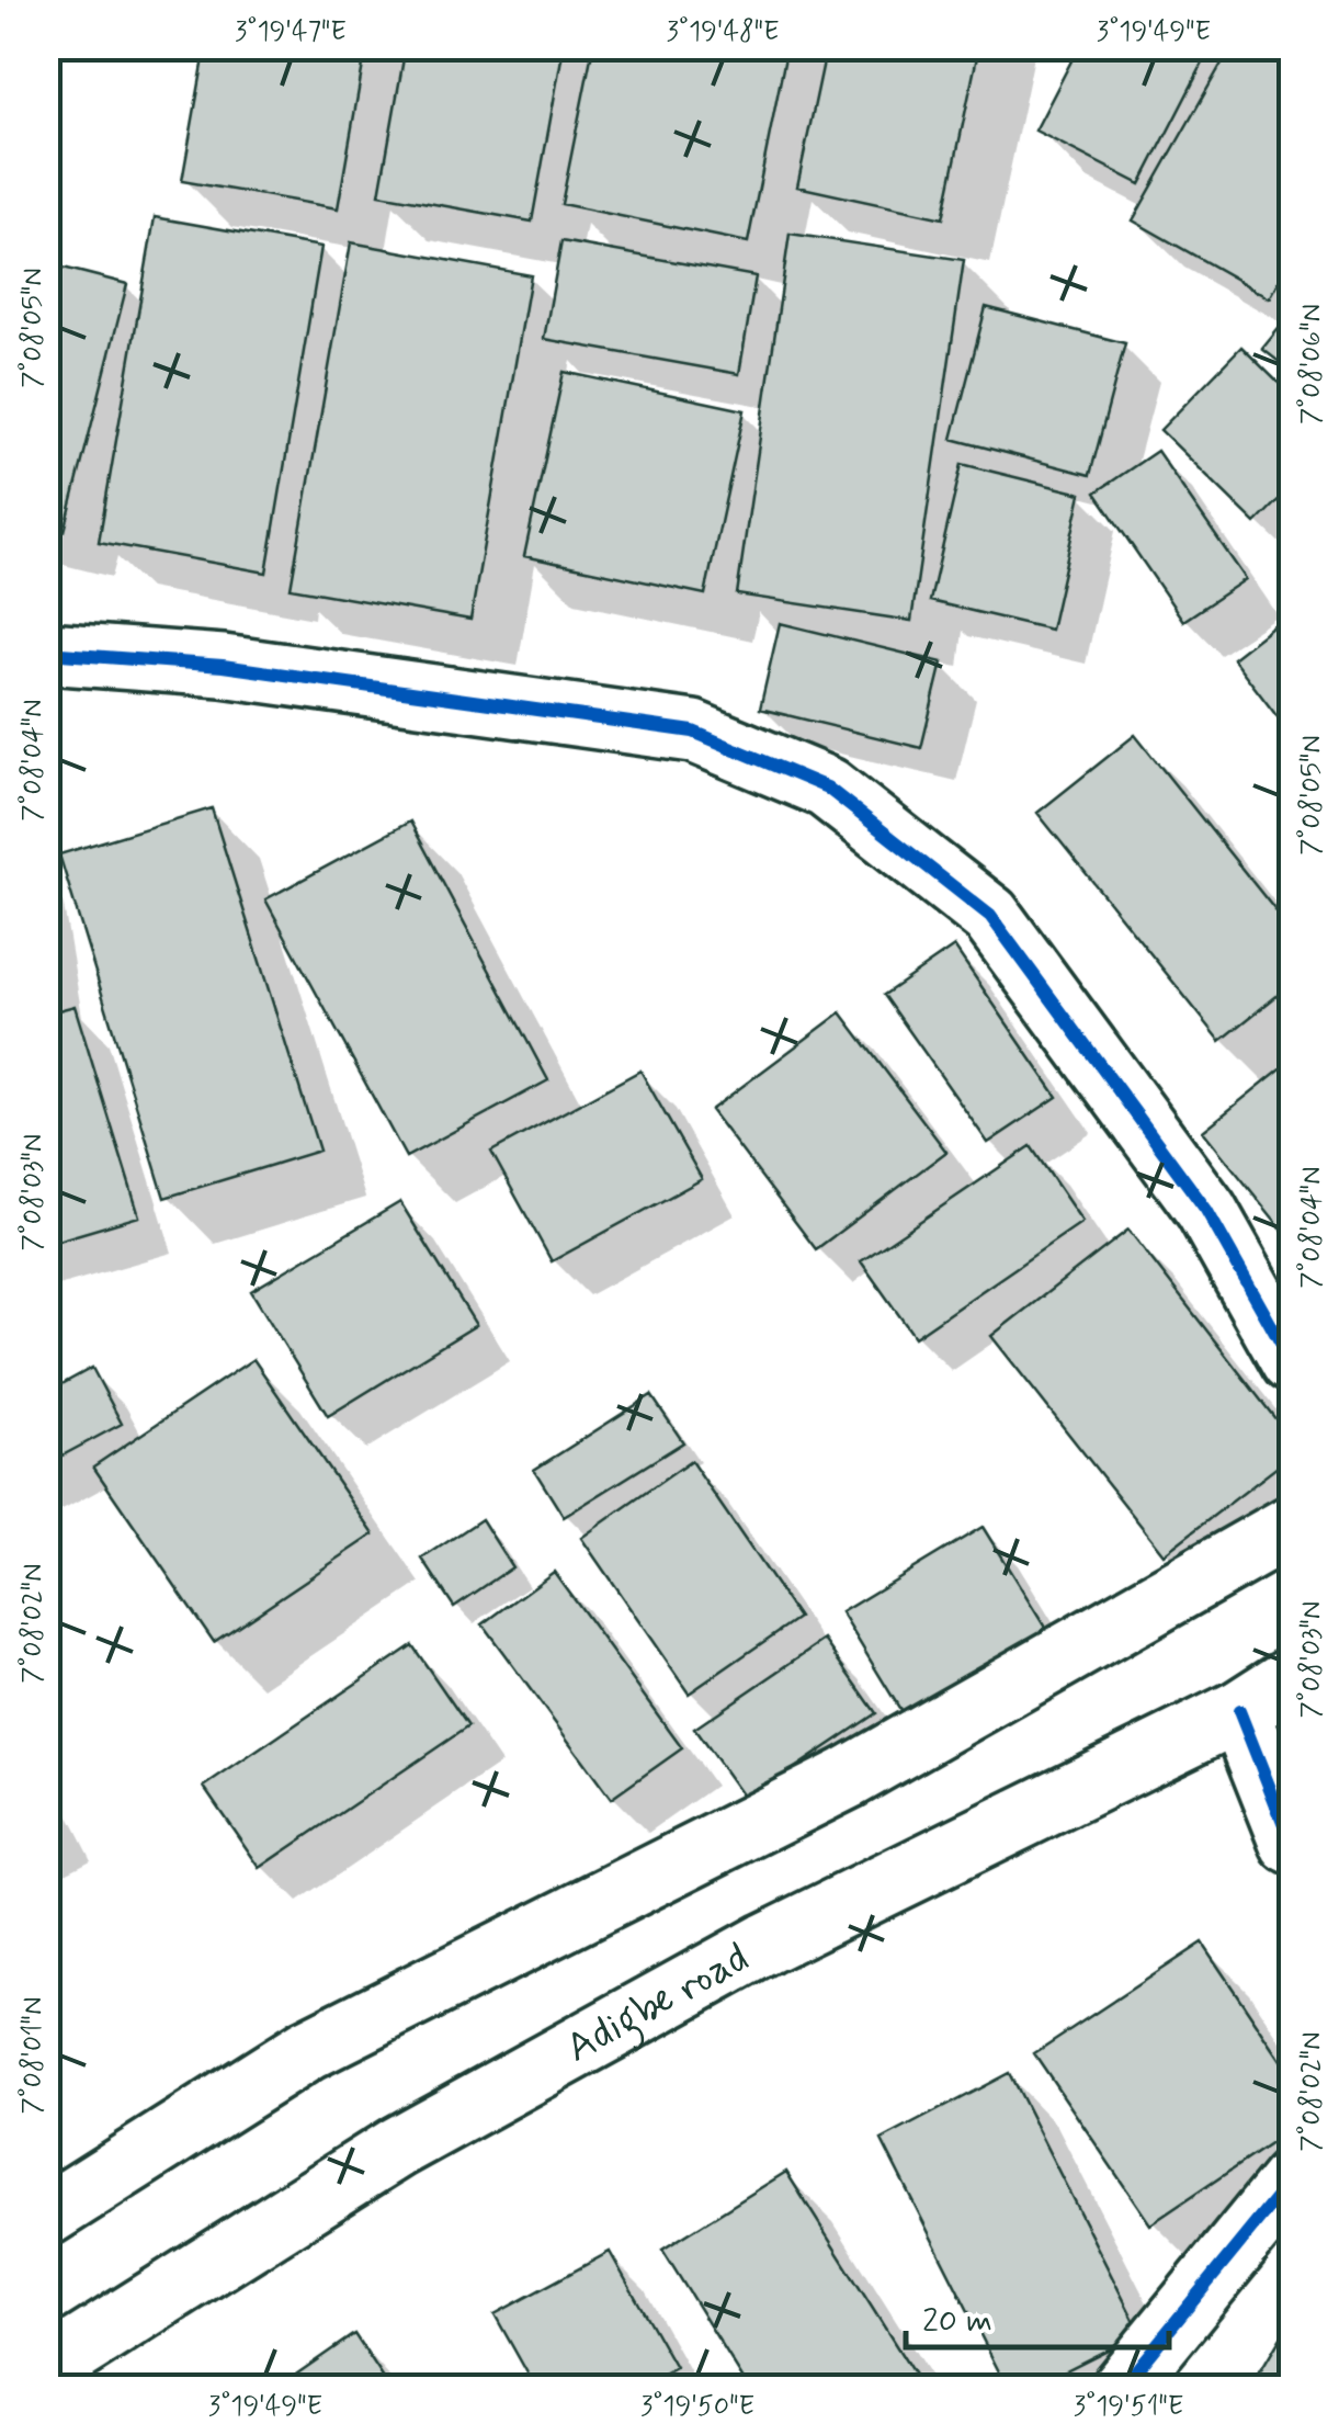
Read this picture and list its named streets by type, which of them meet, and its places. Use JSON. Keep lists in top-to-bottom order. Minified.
{"streets":{"main road":["Adigbe road"]},"scale_bar":"20 m","coordinates":["3°19'47\"E","3°19'48\"E","3°19'49\"E","7°08'05\"N","7°08'06\"N","7°08'04\"N","7°08'03\"N","7°08'02\"N","7°08'01\"N","3°19'50\"E","3°19'51\"E"]}
